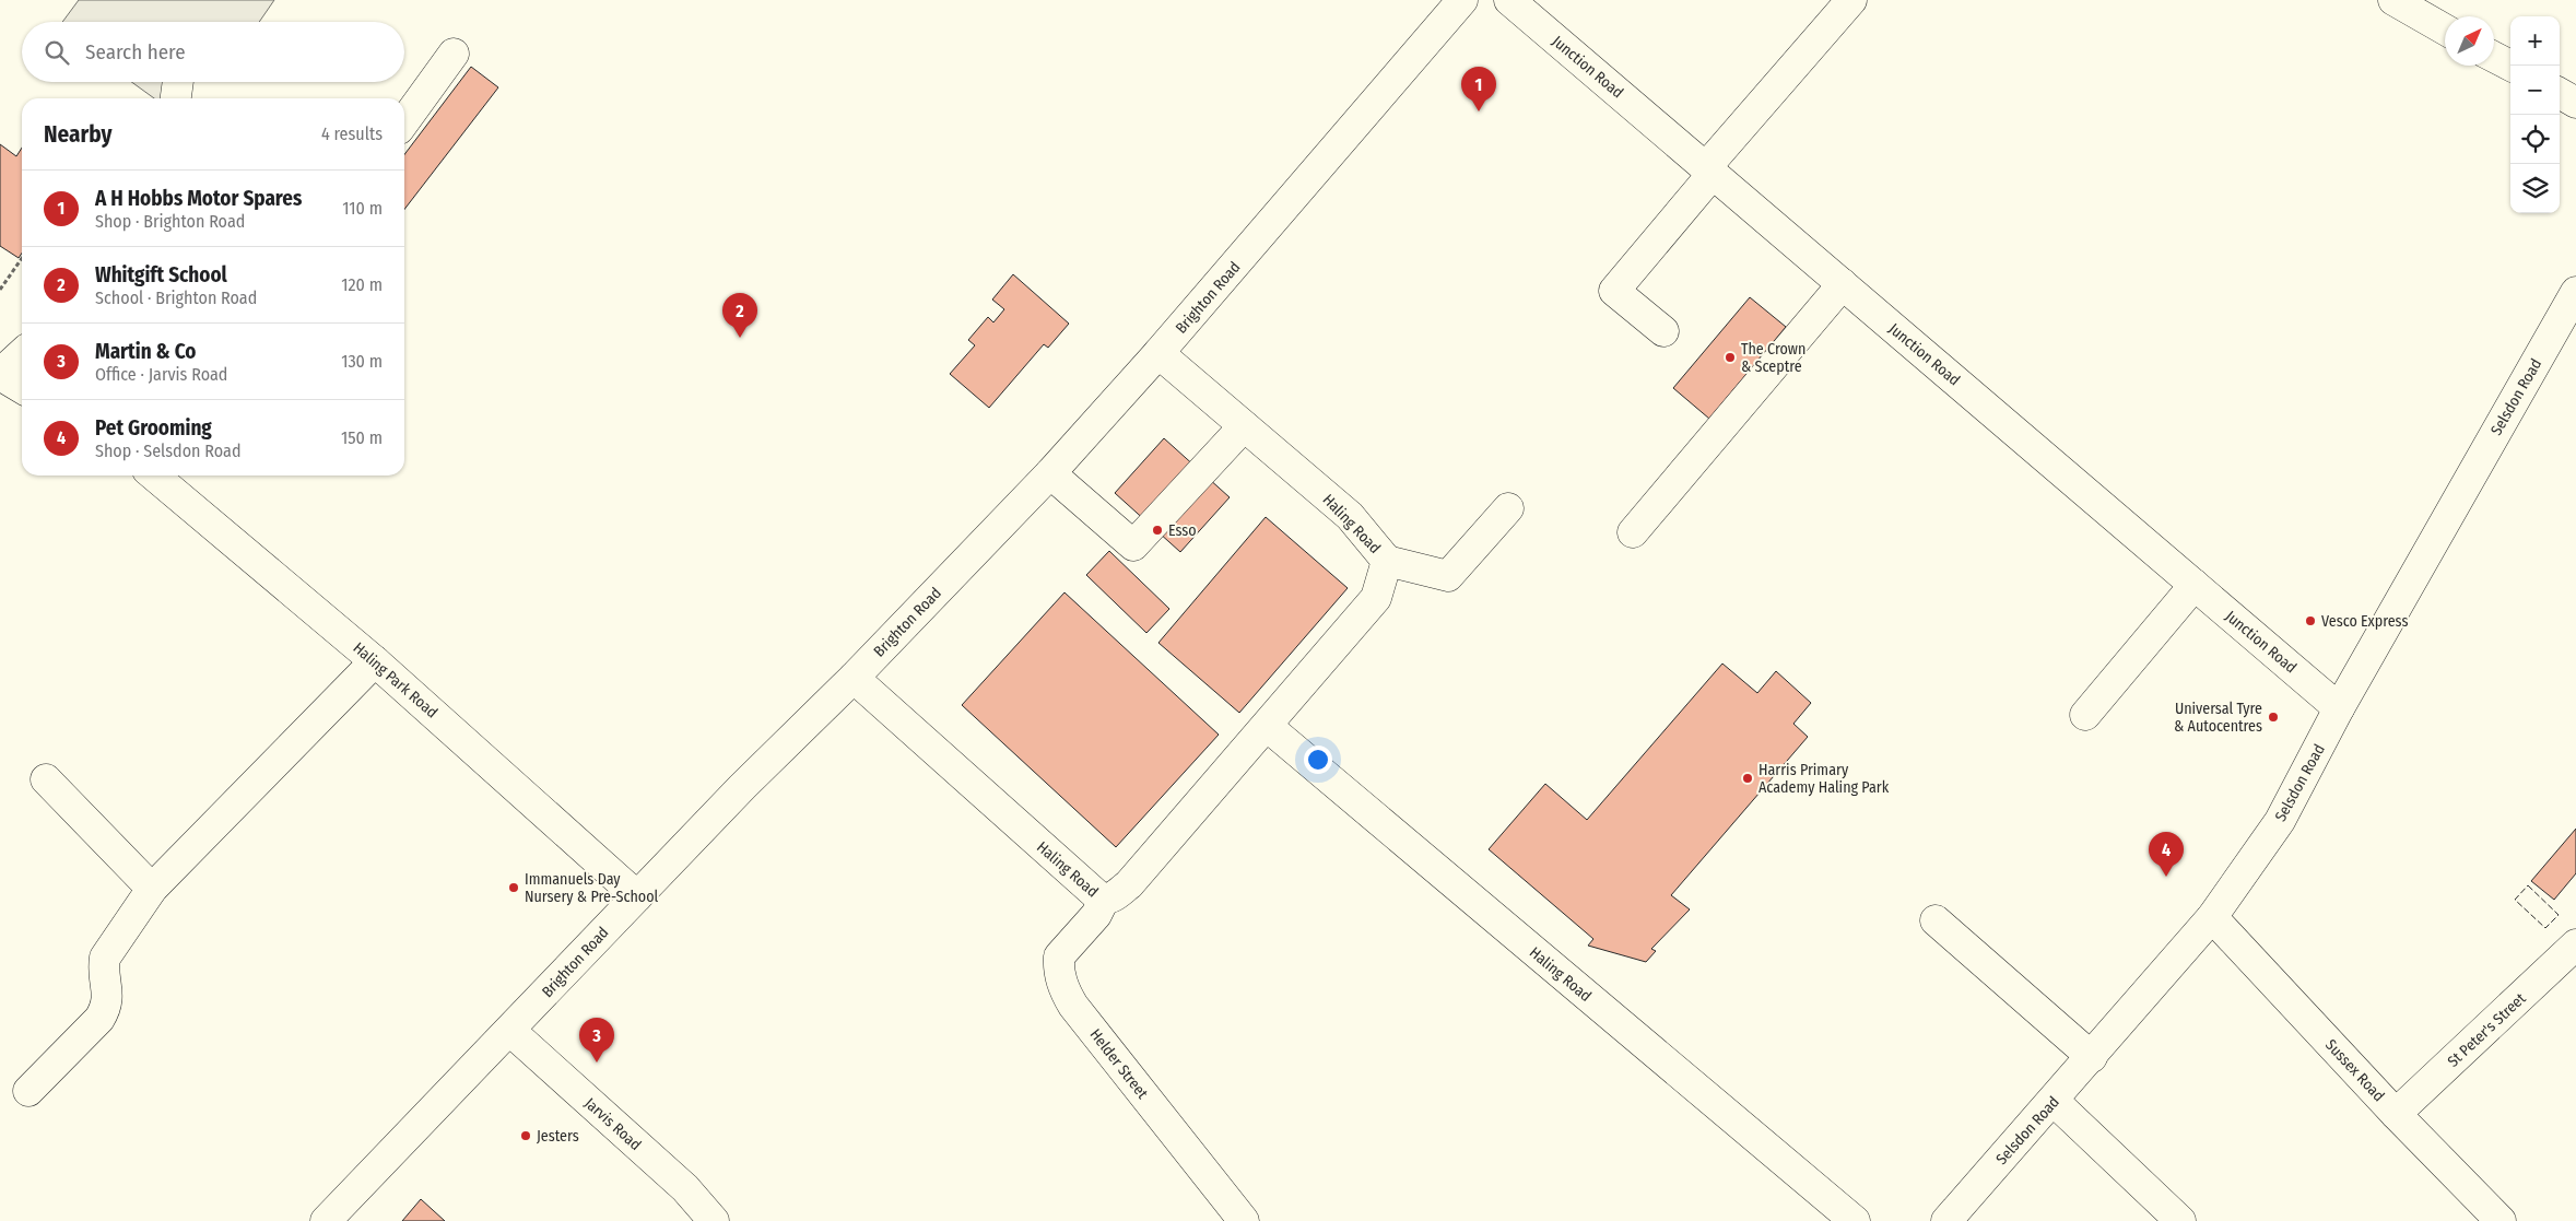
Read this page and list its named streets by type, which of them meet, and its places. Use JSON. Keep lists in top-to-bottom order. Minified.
{"streets":{"street":["Junction Road","Brighton Road","Selsdon Road","Haling Road","Haling Park Road","St Peter's Street","Helder Street","Sussex Road","Jarvis Road"]},"crossings":[["Junction Road","Selsdon Road"],["Brighton Road","Haling Road"],["Brighton Road","Haling Park Road"],["Brighton Road","Jarvis Road"],["Selsdon Road","Sussex Road"],["Haling Road","Helder Street"],["St Peter's Street","Sussex Road"]],"places":["The Crown & Sceptre","Esso","Vesco Express","Universal Tyre & Autocentres","Harris Primary Academy Haling Park","Immanuels Day Nursery & Pre-School","Jesters"],"north":"top right","page":{"map_buttons":["+","−"],"search":"Search here","pins":["1","2","4","3"],"heading":["Nearby","4 results"],"list":[{"mark":"1","name":"A H Hobbs Motor Spares","note":"Shop · Brighton Road","value":"110 m"},{"mark":"2","name":"Whitgift School","note":"School · Brighton Road","value":"120 m"},{"mark":"3","name":"Martin & Co","note":"Office · Jarvis Road","value":"130 m"},{"mark":"4","name":"Pet Grooming","note":"Shop · Selsdon Road","value":"150 m"}]}}
